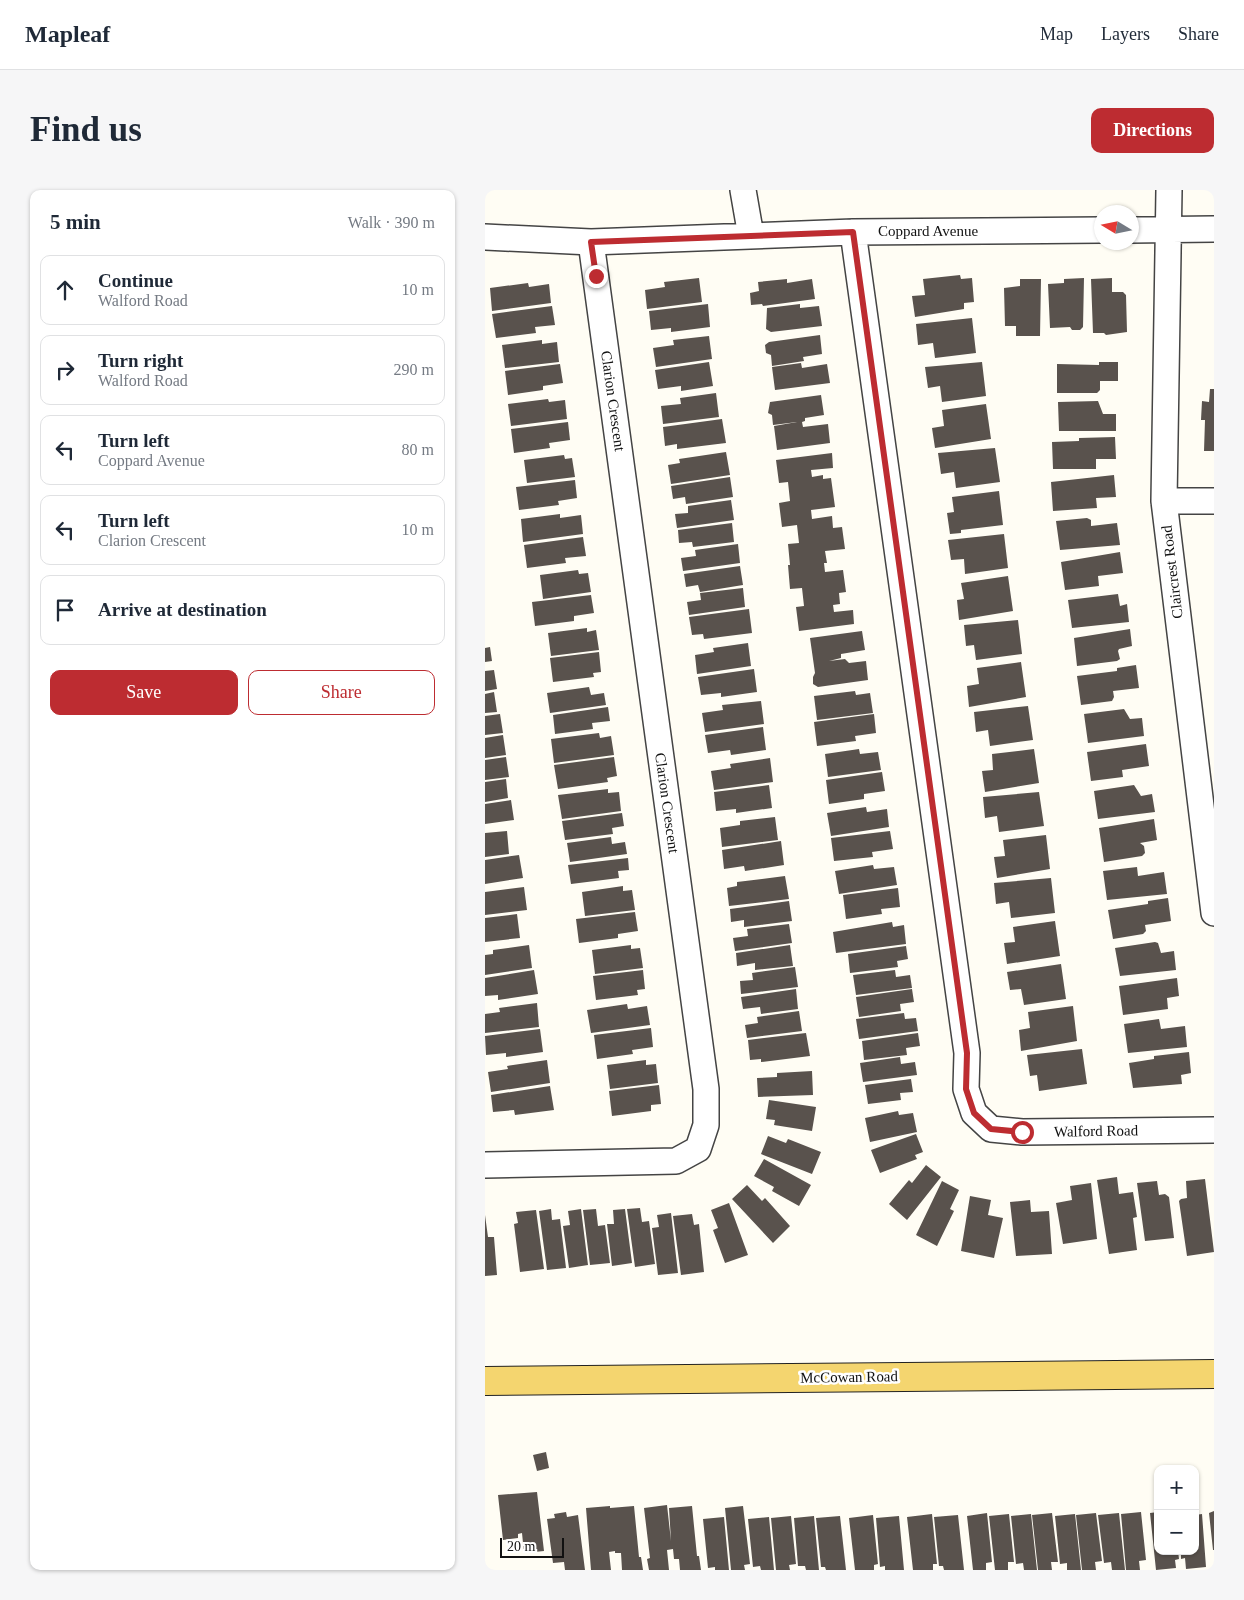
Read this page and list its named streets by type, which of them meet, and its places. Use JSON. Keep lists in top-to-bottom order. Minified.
{"streets":{"main road":["McCowan Road"],"street":["Coppard Avenue","Clarion Crescent","Claircrest Road","Walford Road"]},"crossings":[["Coppard Avenue","Clarion Crescent"],["Coppard Avenue","Walford Road"]],"scale_bar":"20 m","north":"left","page":{"header":"Mapleaf","nav":["Map","Layers","Share"],"buttons":["Directions",["Save","Share"]],"title":"Find us","heading":["5 min","Walk · 390 m"],"list":[["Continue","Walford Road","10 m"],["Turn right","Walford Road","290 m"],["Turn left","Coppard Avenue","80 m"],["Turn left","Clarion Crescent","10 m"],"Arrive at destination"],"map_buttons":["+","−"],"scale":"20 m"}}
